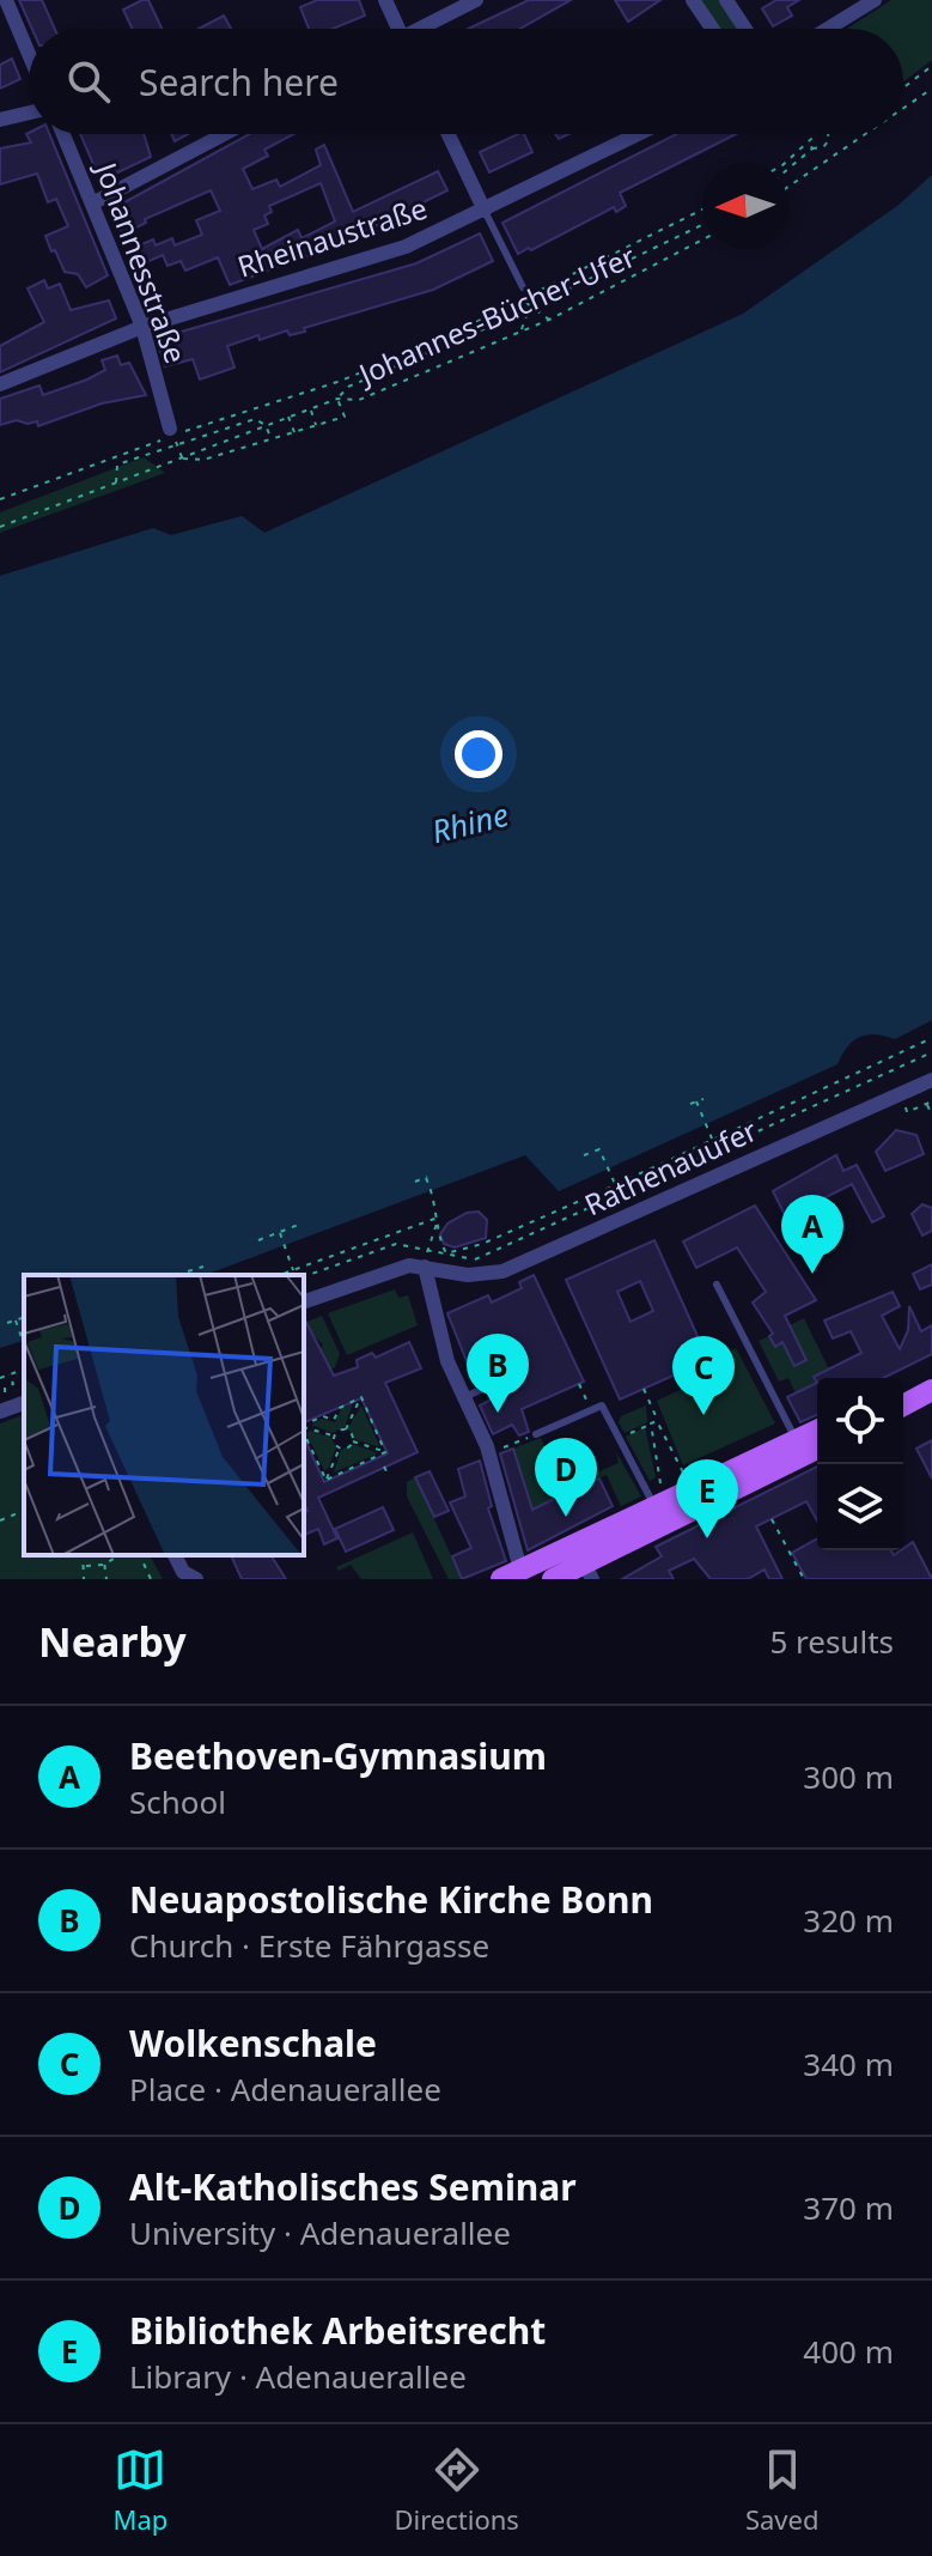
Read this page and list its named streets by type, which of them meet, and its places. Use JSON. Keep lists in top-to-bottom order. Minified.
{"streets":{"street":["Rheinaustraße","Johannesstraße","Rathenauufer"],"path":["Johannes-Bücher-Ufer"]},"crossings":[["Rheinaustraße","Johannesstraße"]],"water":["Rhine"],"north":"left","page":{"search":"Search here","pins":["A","B","C","D","E"],"heading":["Nearby","5 results"],"list":[{"mark":"A","name":"Beethoven-Gymnasium","note":"School","value":"300 m"},{"mark":"B","name":"Neuapostolische Kirche Bonn","note":"Church · Erste Fährgasse","value":"320 m"},{"mark":"C","name":"Wolkenschale","note":"Place · Adenauerallee","value":"340 m"},{"mark":"D","name":"Alt-Katholisches Seminar","note":"University · Adenauerallee","value":"370 m"},{"mark":"E","name":"Bibliothek Arbeitsrecht","note":"Library · Adenauerallee","value":"400 m"}],"nav":["Map","Directions","Saved"]}}
